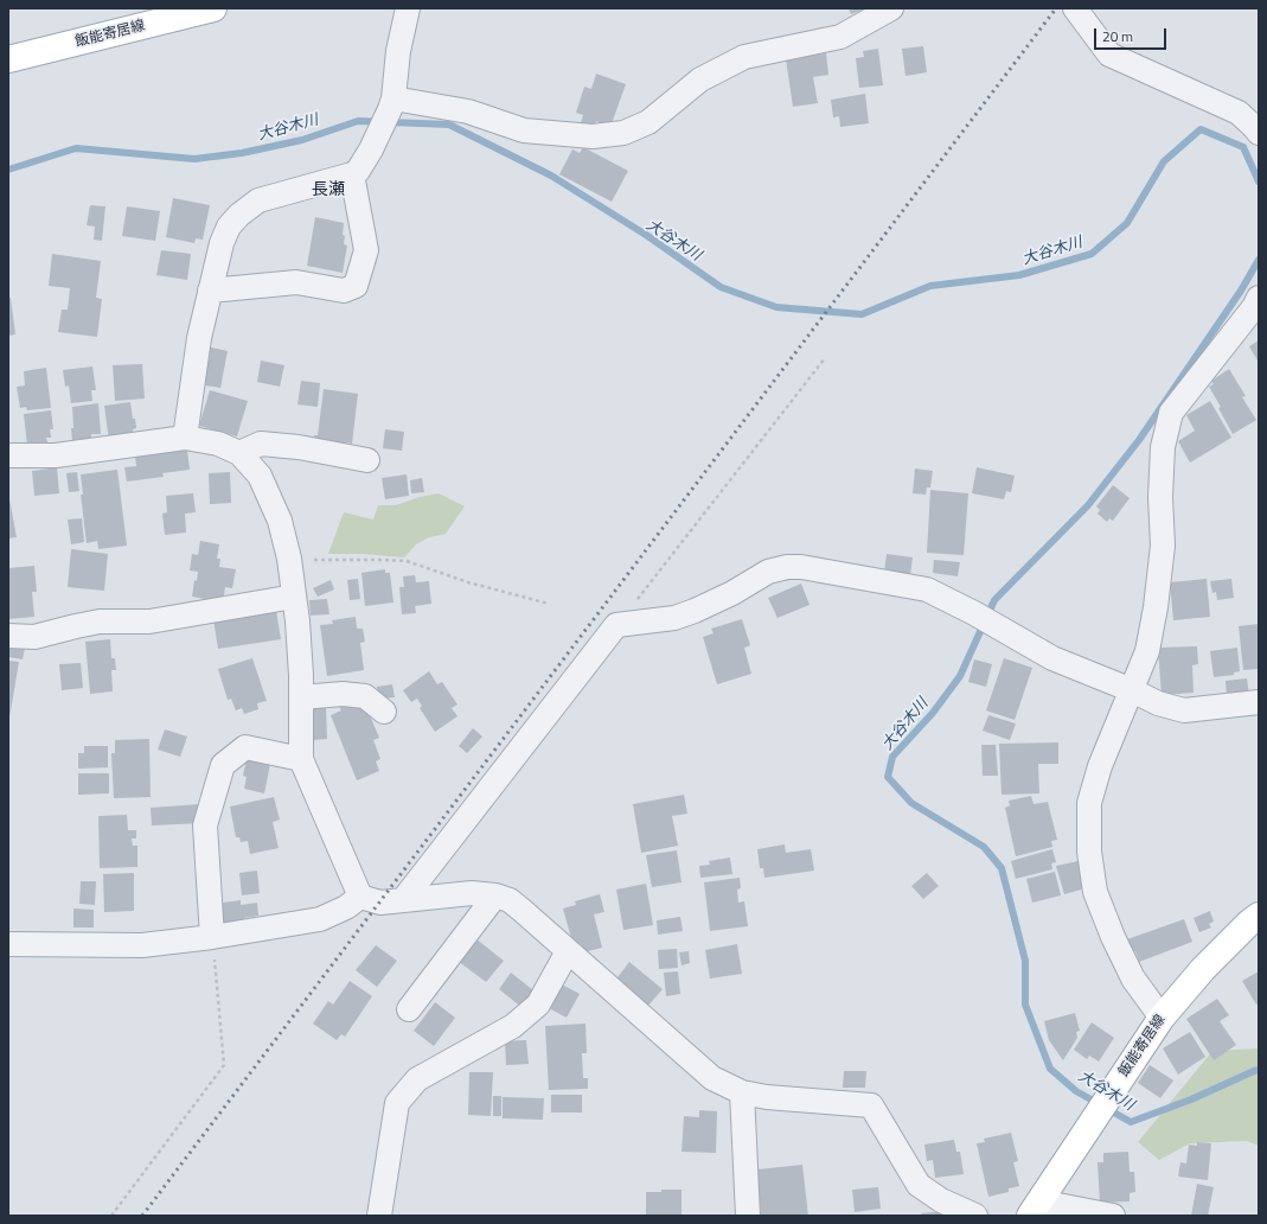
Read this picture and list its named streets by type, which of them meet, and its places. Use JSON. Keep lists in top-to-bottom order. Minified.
{"streets":{"main road":["飯能寄居線"]},"districts":["長瀬"],"water":["大谷木川"],"scale_bar":"20 m"}
